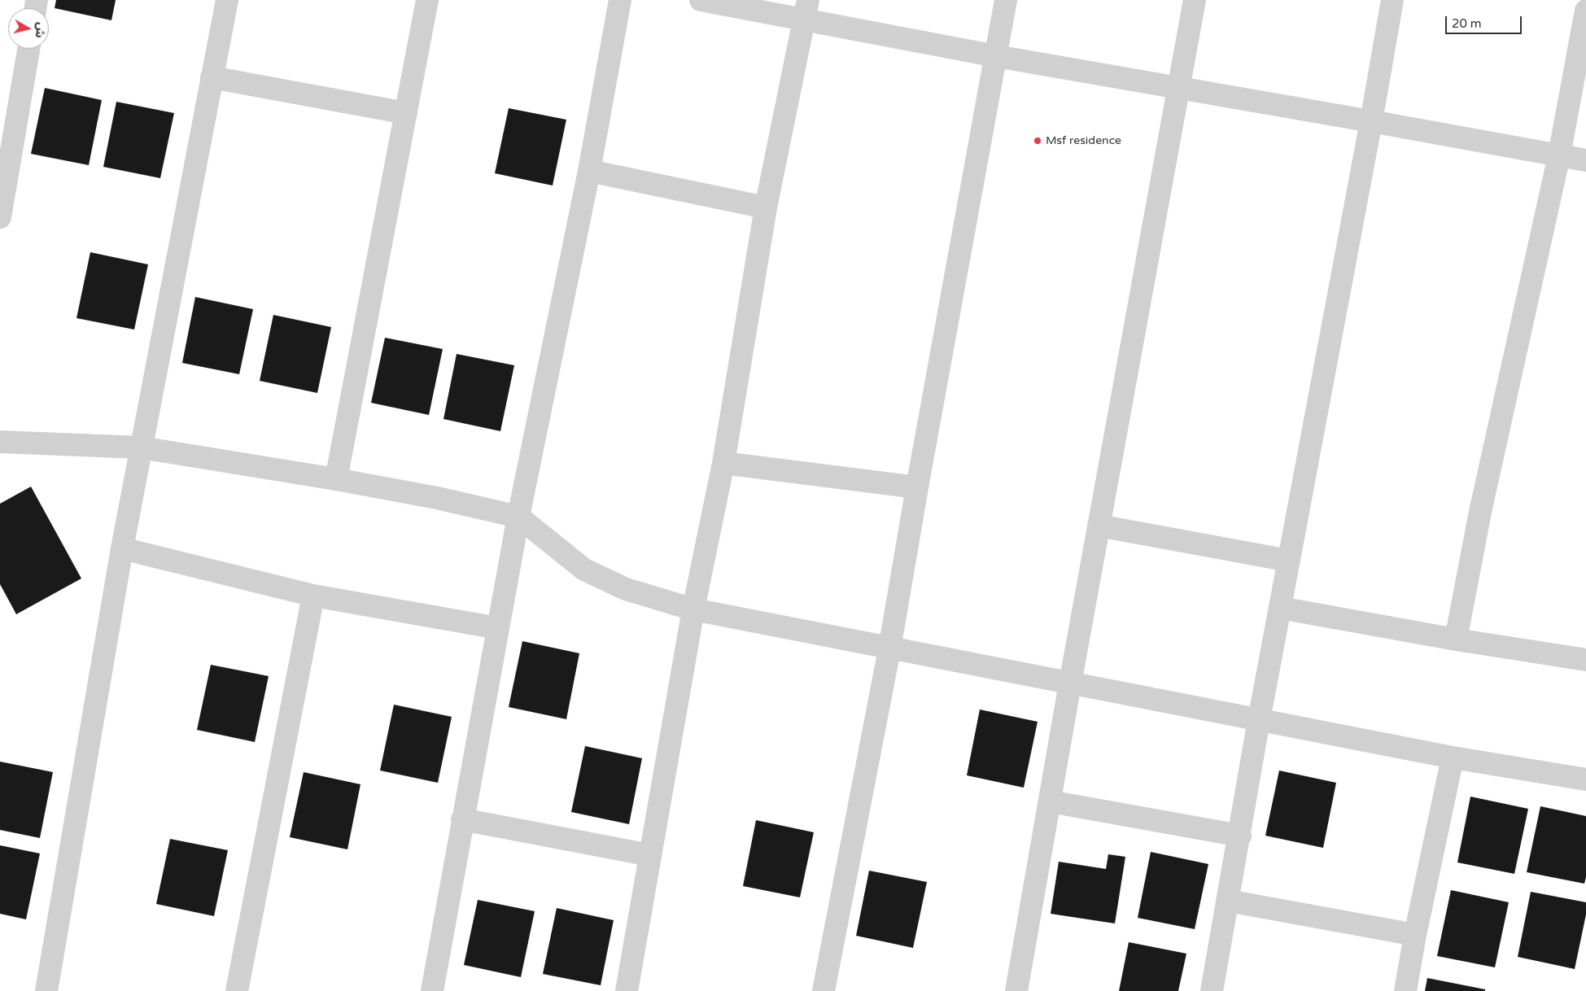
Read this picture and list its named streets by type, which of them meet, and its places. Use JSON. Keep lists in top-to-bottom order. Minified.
{"places":["Msf residence"],"scale_bar":"20 m","north":"right"}
